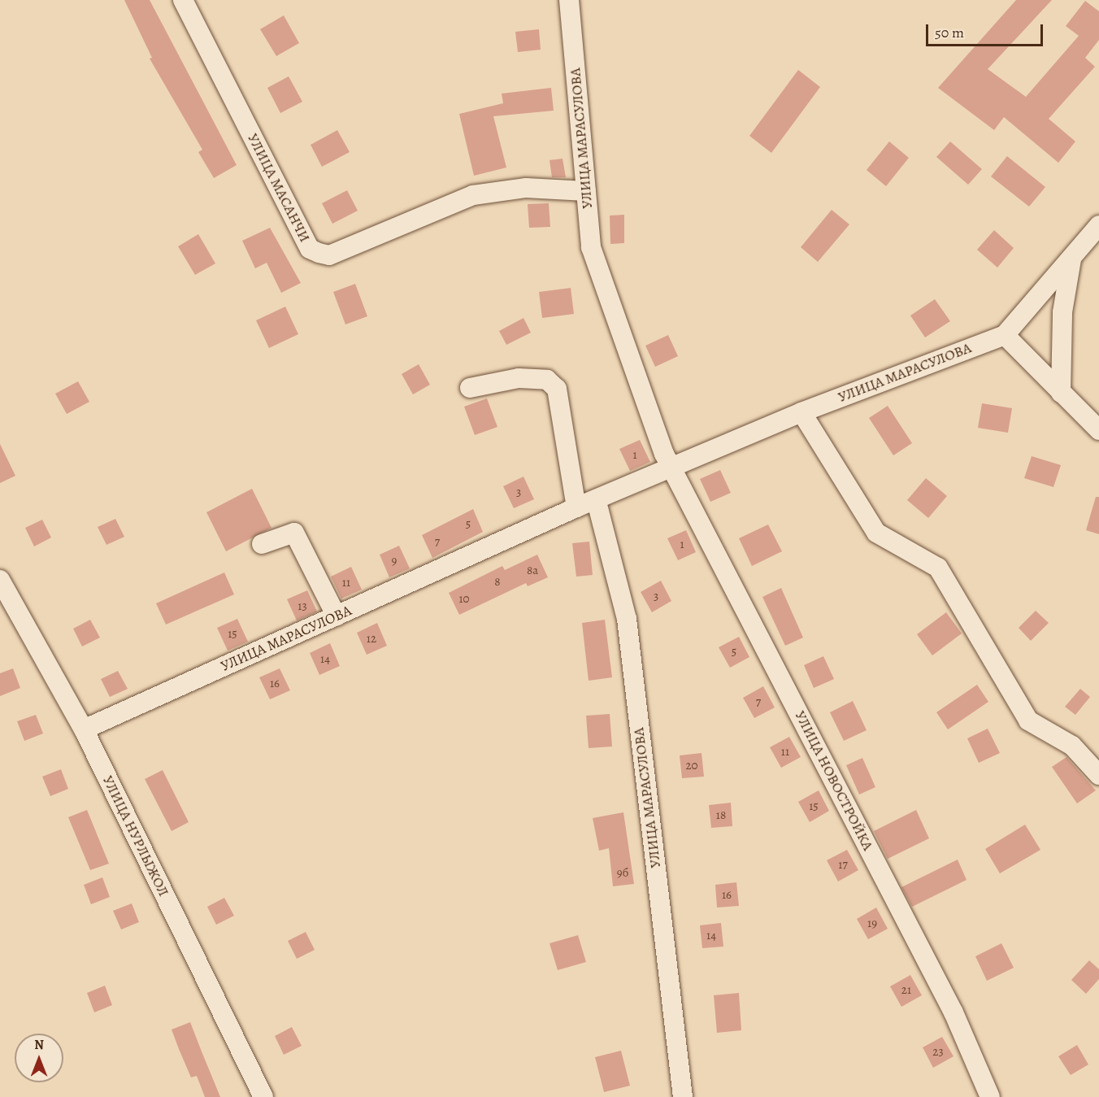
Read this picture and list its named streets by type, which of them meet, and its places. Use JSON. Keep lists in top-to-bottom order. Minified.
{"streets":{"street":["УЛИЦА МАРАСУЛОВА","УЛИЦА МАСАНЧИ","УЛИЦА НОВОСТРОЙКА","УЛИЦА НУРЛЫЖОЛ"]},"crossings":[["УЛИЦА МАРАСУЛОВА","УЛИЦА МАСАНЧИ"],["УЛИЦА МАРАСУЛОВА","УЛИЦА НОВОСТРОЙКА"],["УЛИЦА МАРАСУЛОВА","УЛИЦА НУРЛЫЖОЛ"]],"house_numbers":["1","3","5","7","1","9","8а","8","11","3","10","13","15","12","5","14","16","7","11","20","15","18","17","9б","16","19","14","21","23"],"scale_bar":"50 m","north":"top"}
